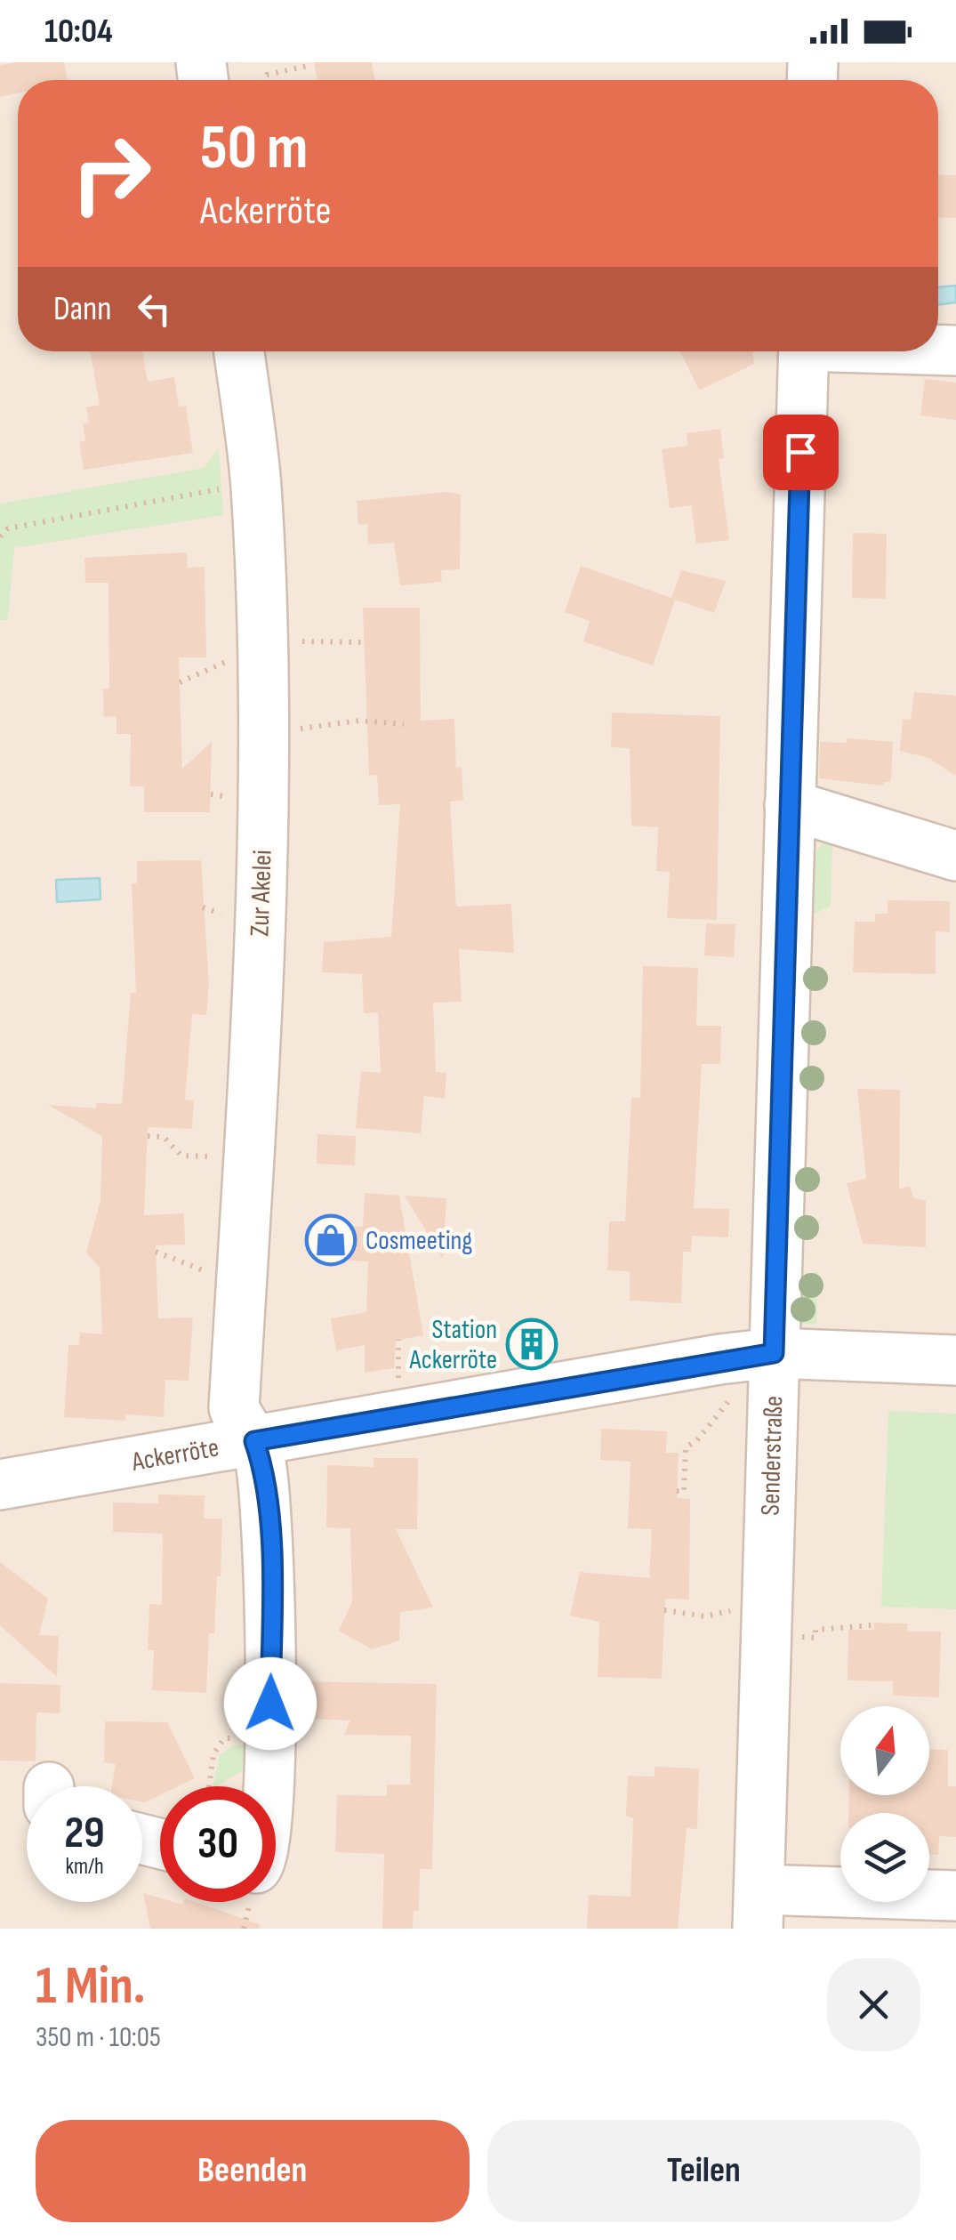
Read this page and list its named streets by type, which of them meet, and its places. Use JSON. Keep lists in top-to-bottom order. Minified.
{"streets":{"street":["Zur Akelei","Ackerröte","Senderstraße"]},"crossings":[["Zur Akelei","Ackerröte"],["Ackerröte","Senderstraße"]],"places":{"shop":["Cosmeeting"],"building":["Station Ackerröte"]},"north":"top","page":{"status":"10:04","turn":["50 m","Ackerröte"],"then":"Dann","speed":"29 km/h","limit":"30","heading":["1 Min.","350 m · 10:05"],"buttons":["Beenden","Teilen"]}}
